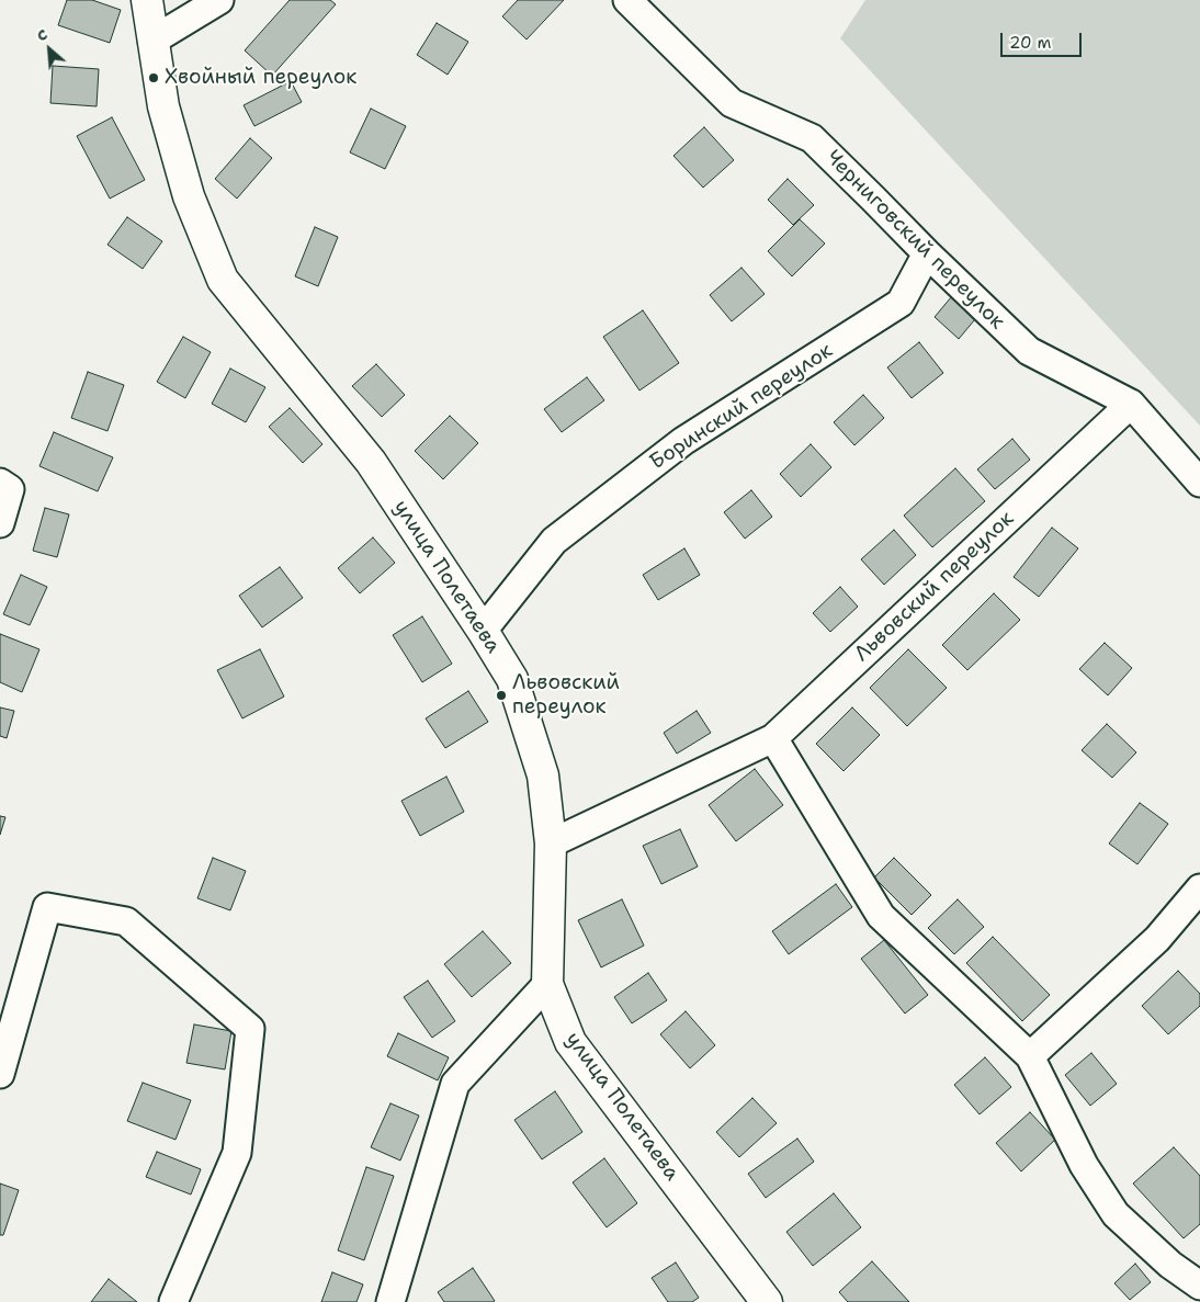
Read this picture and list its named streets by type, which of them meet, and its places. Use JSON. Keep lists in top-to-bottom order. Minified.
{"streets":{"street":["Черниговский переулок","Боринский переулок","улица Полетаева","Львовский переулок"]},"crossings":[["Черниговский переулок","Боринский переулок"],["Черниговский переулок","Львовский переулок"],["Боринский переулок","улица Полетаева"],["улица Полетаева","Львовский переулок"]],"places":["Хвойный переулок","Львовский переулок"],"scale_bar":"20 m","north":"top left"}
